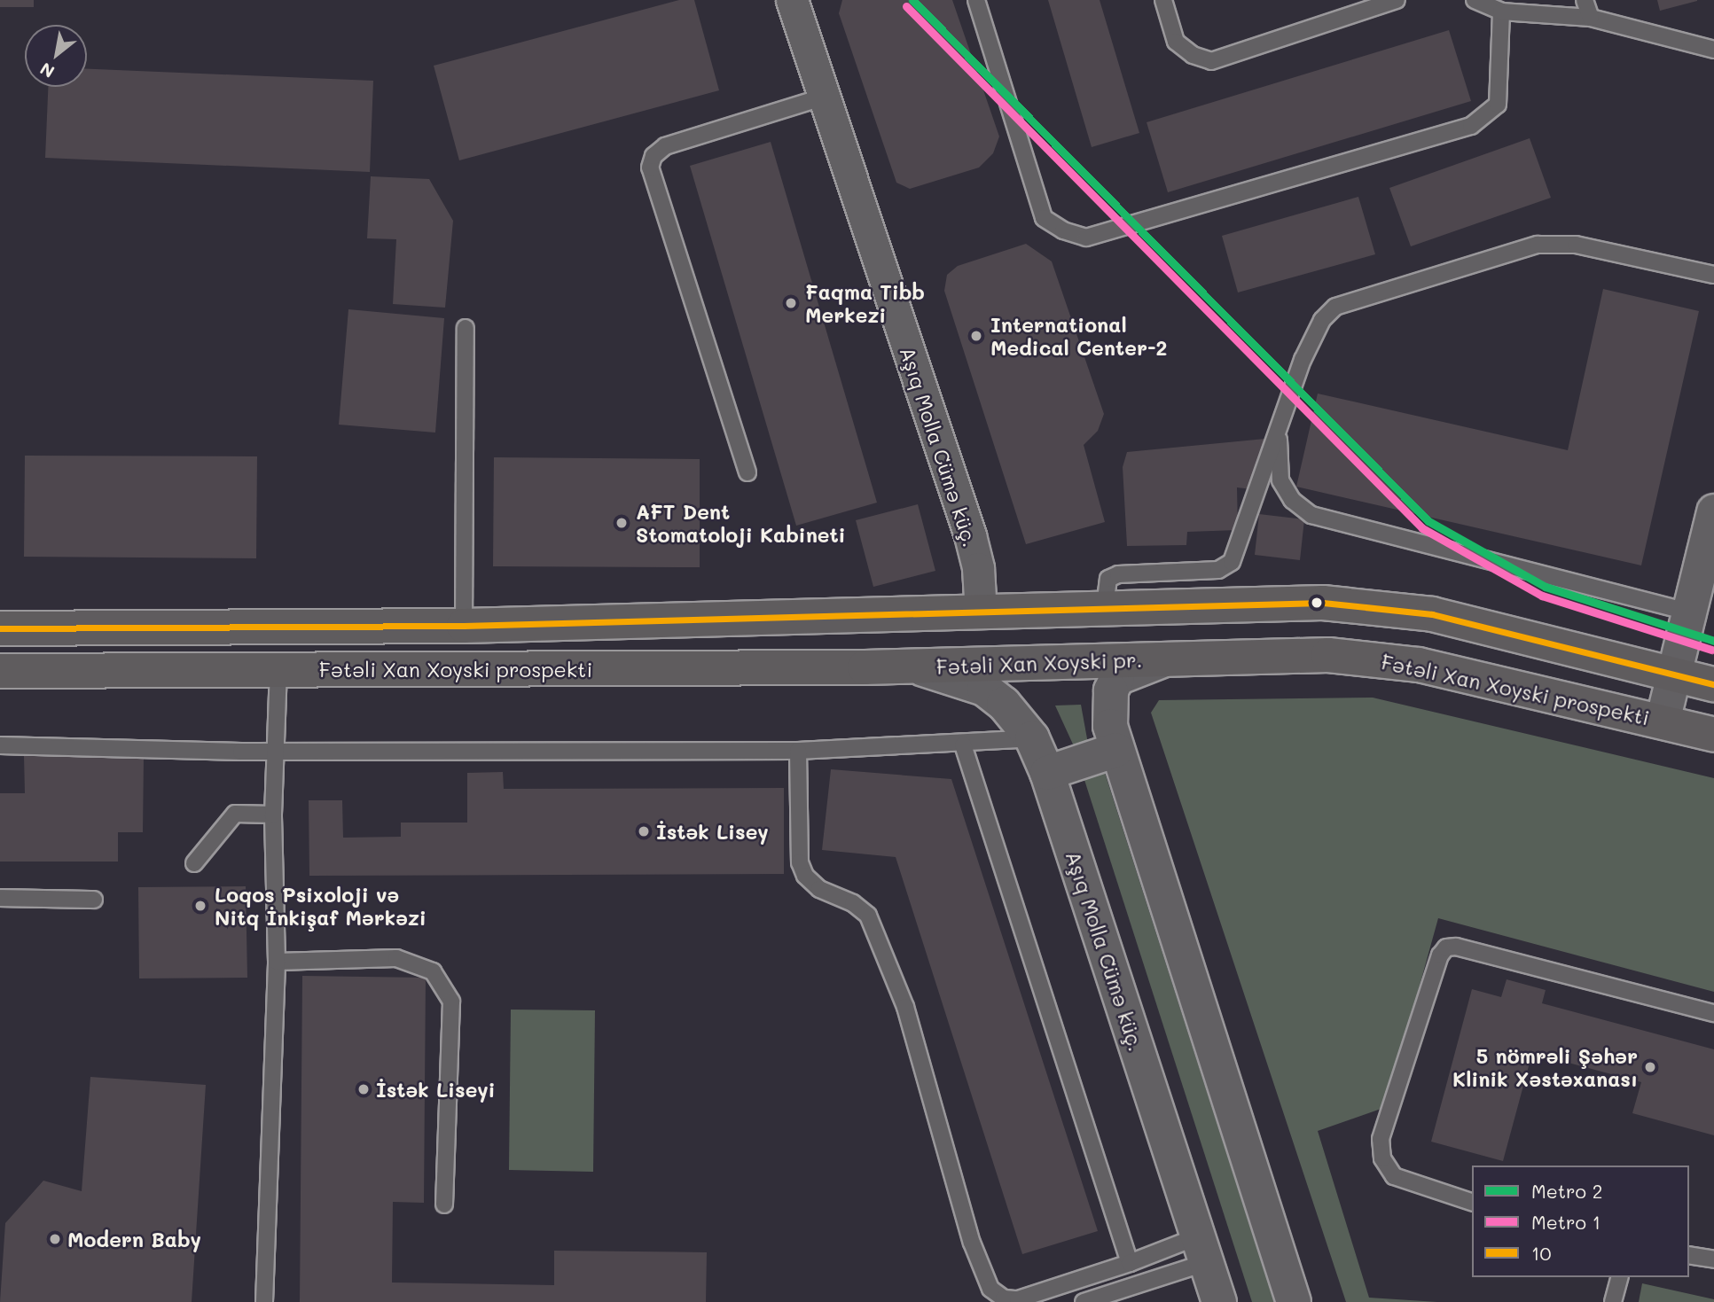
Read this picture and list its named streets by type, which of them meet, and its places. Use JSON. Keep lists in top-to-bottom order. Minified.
{"streets":{"main road":["Aşıq Molla Cümə küç.","Fətəli Xan Xoyski pr.","Fətəli Xan Xoyski prospekti"]},"crossings":[["Aşıq Molla Cümə küç.","Fətəli Xan Xoyski pr."],["Aşıq Molla Cümə küç.","Fətəli Xan Xoyski prospekti"],["Fətəli Xan Xoyski pr.","Fətəli Xan Xoyski prospekti"]],"places":["Faqma Tibb Merkezi","International Medical Center-2","AFT Dent Stomatoloji Kabineti","İstək Lisey","Loqos Psixoloji və Nitq İnkişaf Mərkəzi","5 nömrəli Şəhər Klinik Xəstəxanası","İstək Liseyi","Modern Baby"],"lines":["metro line 2","metro line 1","transit line 10"],"legend":["Metro 2","Metro 1","10"],"north":"bottom left"}
